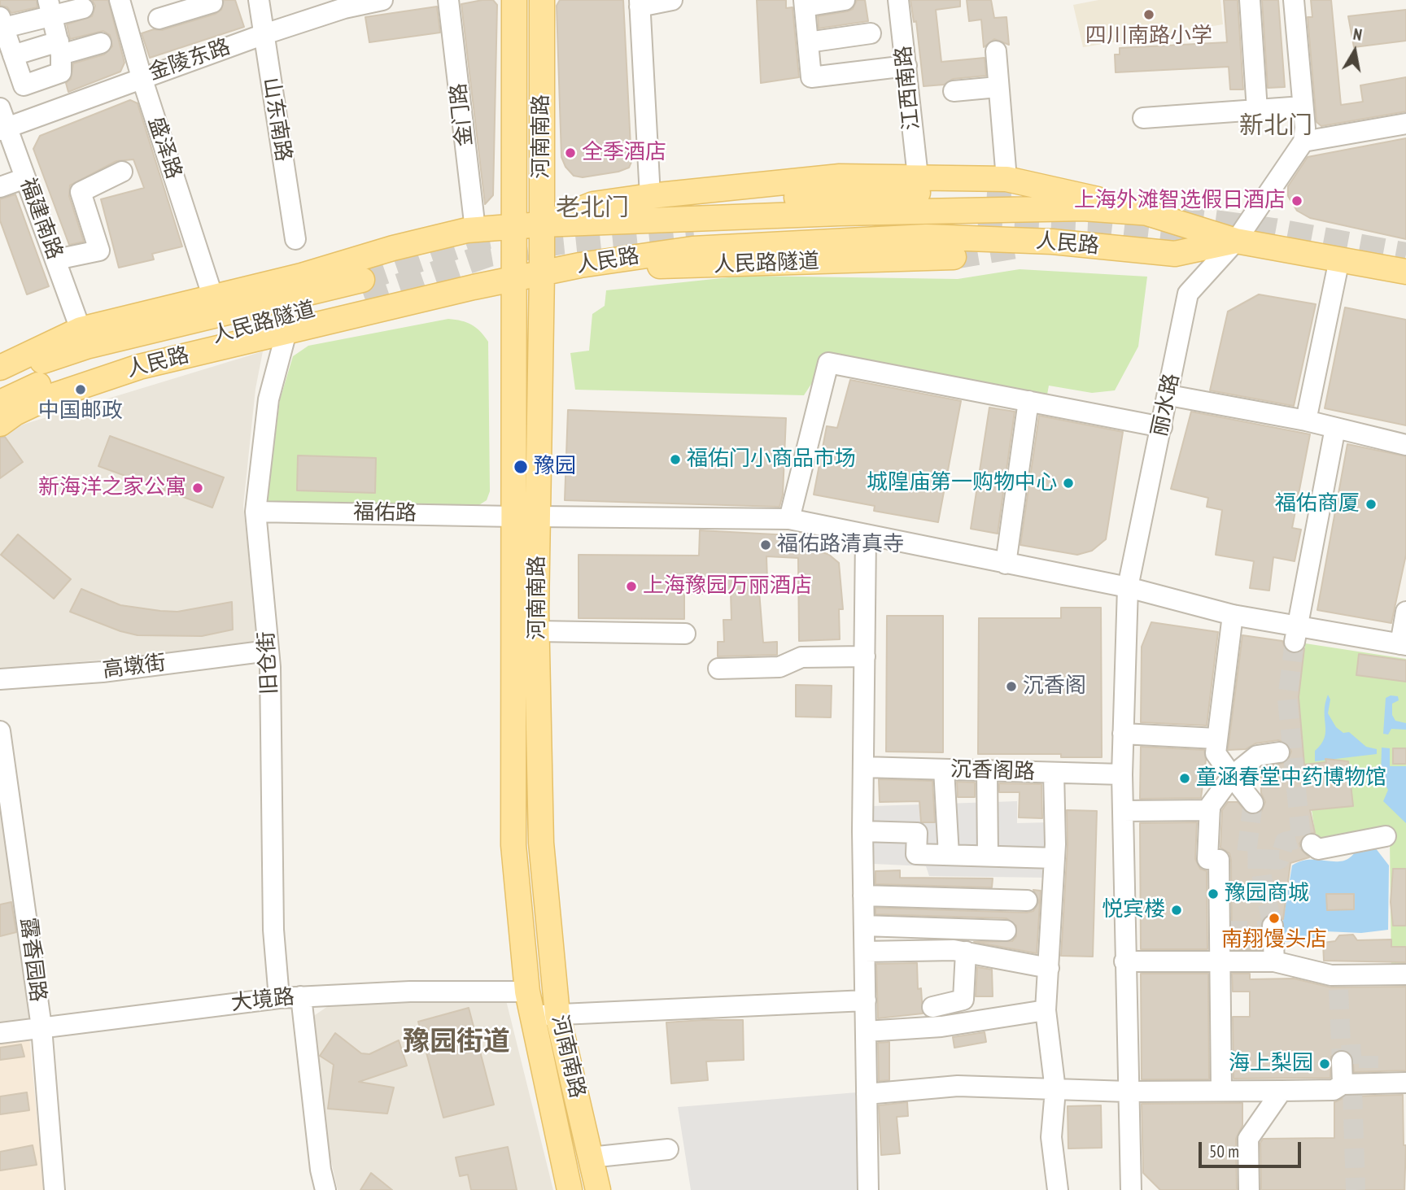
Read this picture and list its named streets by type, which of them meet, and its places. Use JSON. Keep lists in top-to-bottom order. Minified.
{"streets":{"main road":["河南南路","人民路","人民路隧道"],"street":["金陵东路","江西南路","金门路","山东南路","盛泽路","福建南路","丽水路","福佑路","旧仓街","高墩街","沉香阁路","露香园路","大境路"]},"crossings":[["金陵东路","山东南路"],["金陵东路","盛泽路"],["金陵东路","福建南路"],["江西南路","人民路"],["金门路","人民路"],["河南南路","人民路"],["河南南路","福佑路"],["河南南路","大境路"],["盛泽路","人民路"],["福建南路","人民路"],["人民路","人民路隧道"],["人民路","丽水路"],["人民路","旧仓街"],["丽水路","沉香阁路"],["福佑路","旧仓街"],["旧仓街","高墩街"],["旧仓街","大境路"],["露香园路","大境路"]],"districts":["新北门","老北门","豫园街道"],"places":["四川南路小学","全季酒店","上海外滩智选假日酒店","中国邮政","福佑门小商品市场","豫园","城隍庙第一购物中心","新海洋之家公寓","福佑商厦","福佑路清真寺","上海豫园万丽酒店","沉香阁","童涵春堂中药博物馆","豫园商城","悦宾楼","南翔馒头店","海上梨园"],"scale_bar":"50 m","north":"top"}
